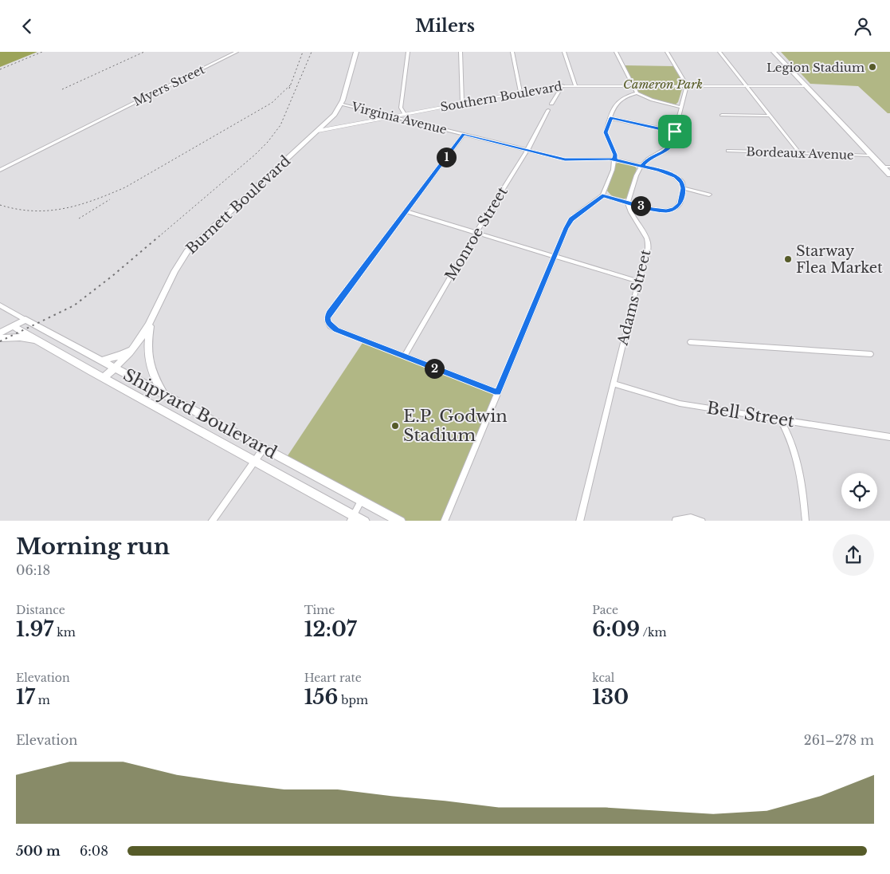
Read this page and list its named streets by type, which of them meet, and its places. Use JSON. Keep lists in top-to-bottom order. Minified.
{"streets":{"main road":["Burnett Boulevard","Shipyard Boulevard"],"street":["Myers Street","Southern Boulevard","Virginia Avenue","Bordeaux Avenue","Monroe Street","Adams Street","Bell Street"]},"crossings":[["Southern Boulevard","Virginia Avenue"],["Southern Boulevard","Burnett Boulevard"],["Virginia Avenue","Burnett Boulevard"],["Virginia Avenue","Monroe Street"],["Burnett Boulevard","Shipyard Boulevard"],["Adams Street","Bell Street"]],"parks":["Cameron Park"],"places":["Legion Stadium","Starway Flea Market","E.P. Godwin Stadium"],"page":{"header":"Milers","pins":["1","3","2"],"heading":["Morning run","06:18"],"stats":[["Distance","1.97 km"],["Time","12:07"],["Pace","6:09 /km"],["Elevation","17 m"],["Heart rate","156 bpm"],["kcal","130"]],"chart":["Elevation","261–278 m"],"list":[{"name":"500 m","note":"6:08"}]}}
